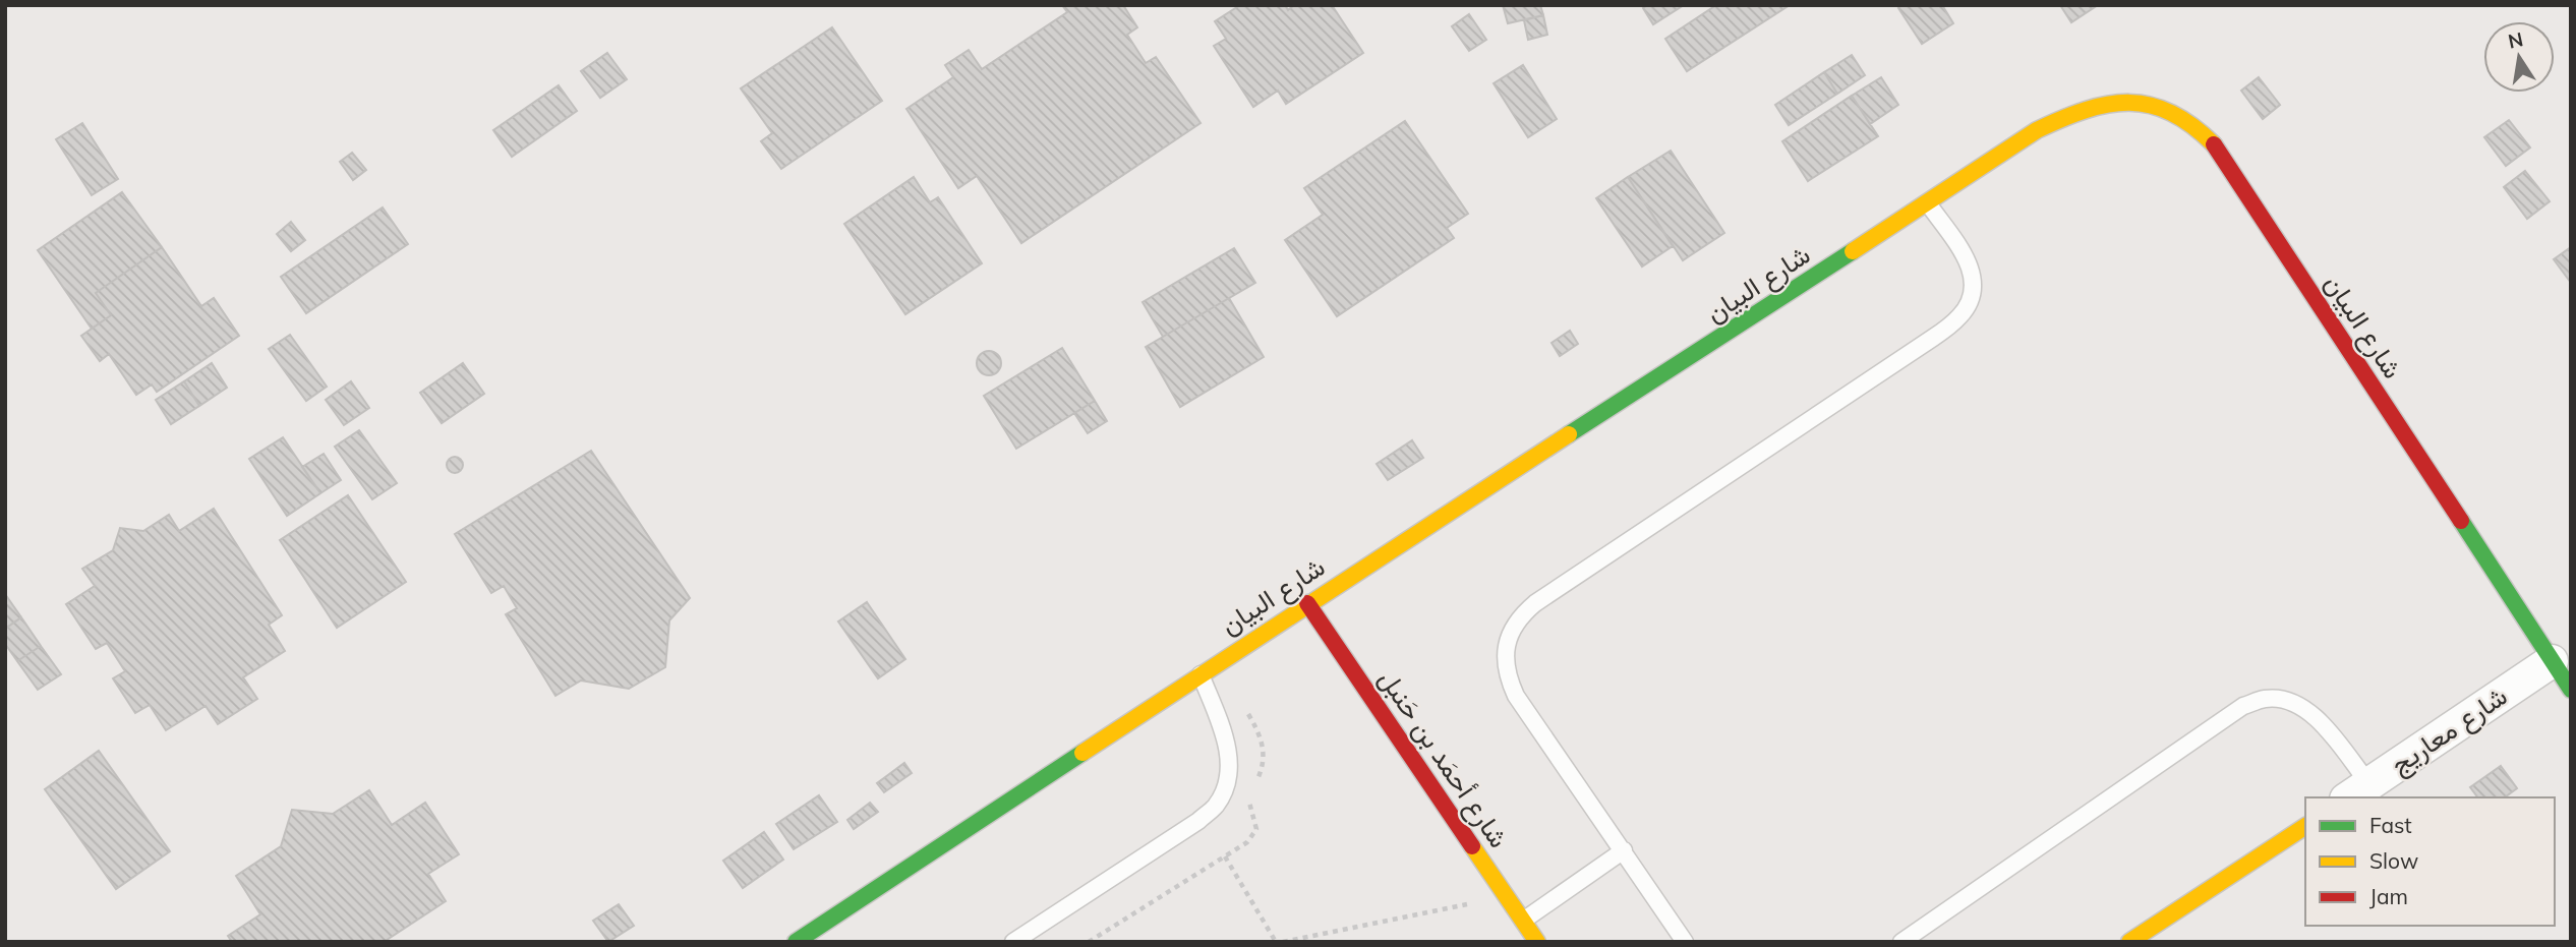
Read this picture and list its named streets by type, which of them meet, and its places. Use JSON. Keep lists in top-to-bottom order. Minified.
{"streets":{"street":["شارع البيان","شارع معاريج","شارع أحمَد بن حَنبل"]},"crossings":[["شارع البيان","شارع معاريج"],["شارع البيان","شارع أحمَد بن حَنبل"]],"legend":["Fast","Slow","Jam"],"north":"top"}
